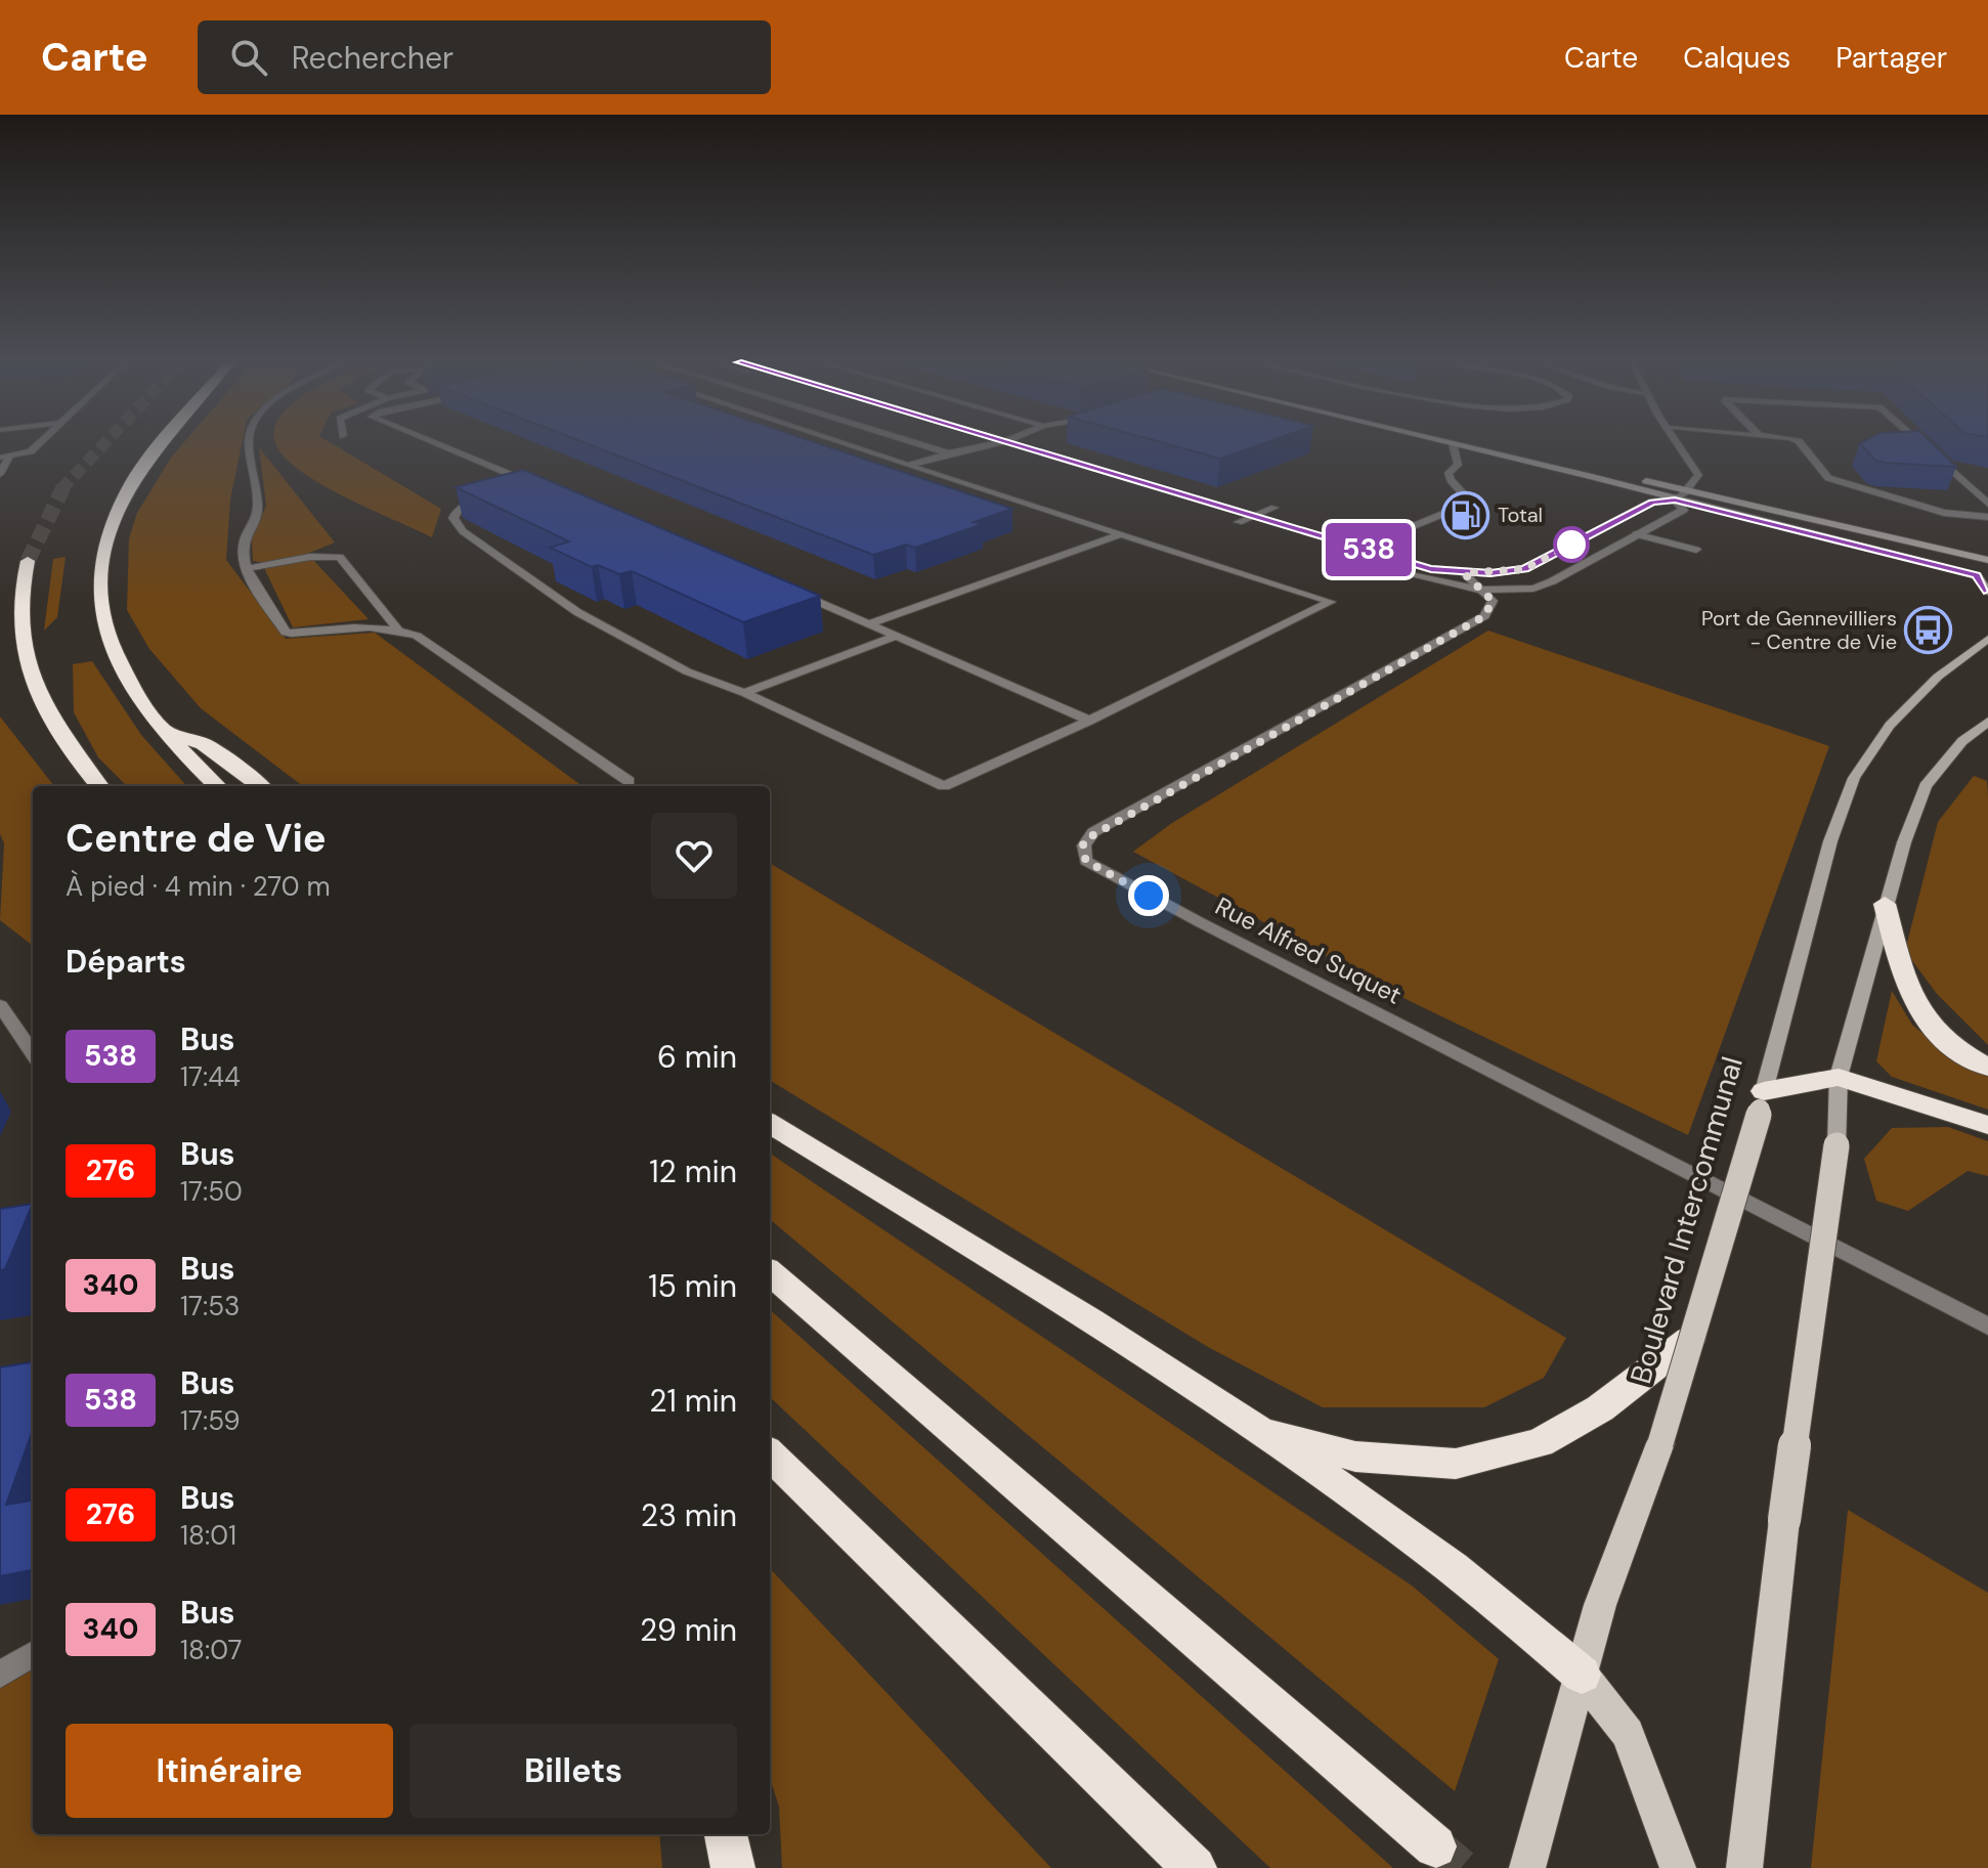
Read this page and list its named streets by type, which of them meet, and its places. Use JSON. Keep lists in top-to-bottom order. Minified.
{"streets":{"main road":["Boulevard Intercommunal"],"street":["Rue Alfred Suquet"]},"places":{"fuel station":["Total"],"bus stop":["Port de Gennevilliers - Centre de Vie"]},"lines":["bus line 538"],"page":{"header":"Carte","search":"Rechercher","nav":["Carte","Calques","Partager"],"on_map":"538","heading":[["Centre de Vie","À pied · 4 min · 270 m"],"Départs"],"list":[{"mark":"538","name":"Bus","note":"17:44","value":"6 min"},{"mark":"276","name":"Bus","note":"17:50","value":"12 min"},{"mark":"340","name":"Bus","note":"17:53","value":"15 min"},{"mark":"538","name":"Bus","note":"17:59","value":"21 min"},{"mark":"276","name":"Bus","note":"18:01","value":"23 min"},{"mark":"340","name":"Bus","note":"18:07","value":"29 min"}],"buttons":["Itinéraire","Billets"]}}
